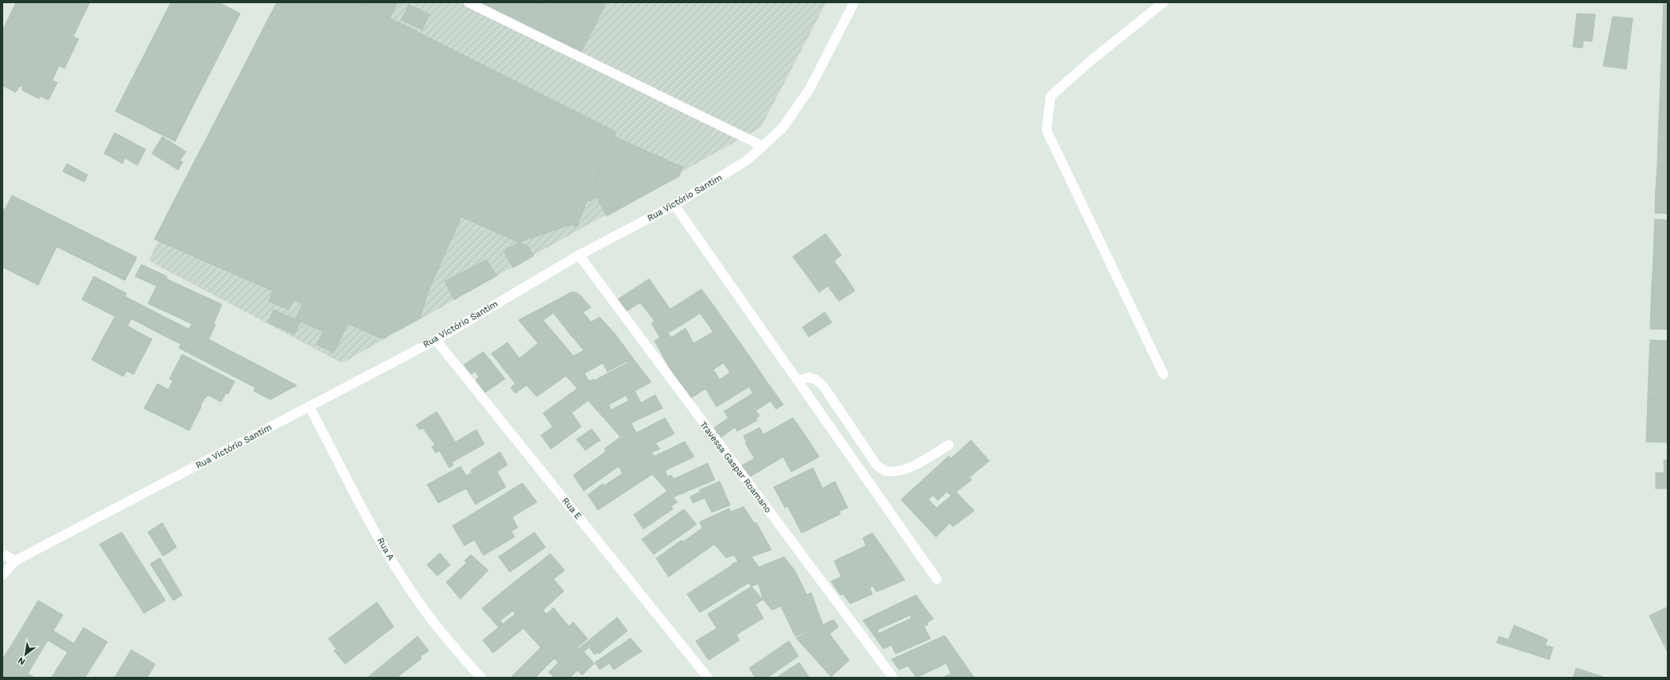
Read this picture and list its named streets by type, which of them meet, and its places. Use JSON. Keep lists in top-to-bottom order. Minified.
{"streets":{"street":["Rua Victório Santim","Travessa Gaspar Roamano","Rua E","Rua A"]},"crossings":[["Rua Victório Santim","Travessa Gaspar Roamano"],["Rua Victório Santim","Rua E"],["Rua Victório Santim","Rua A"]],"north":"bottom left"}
